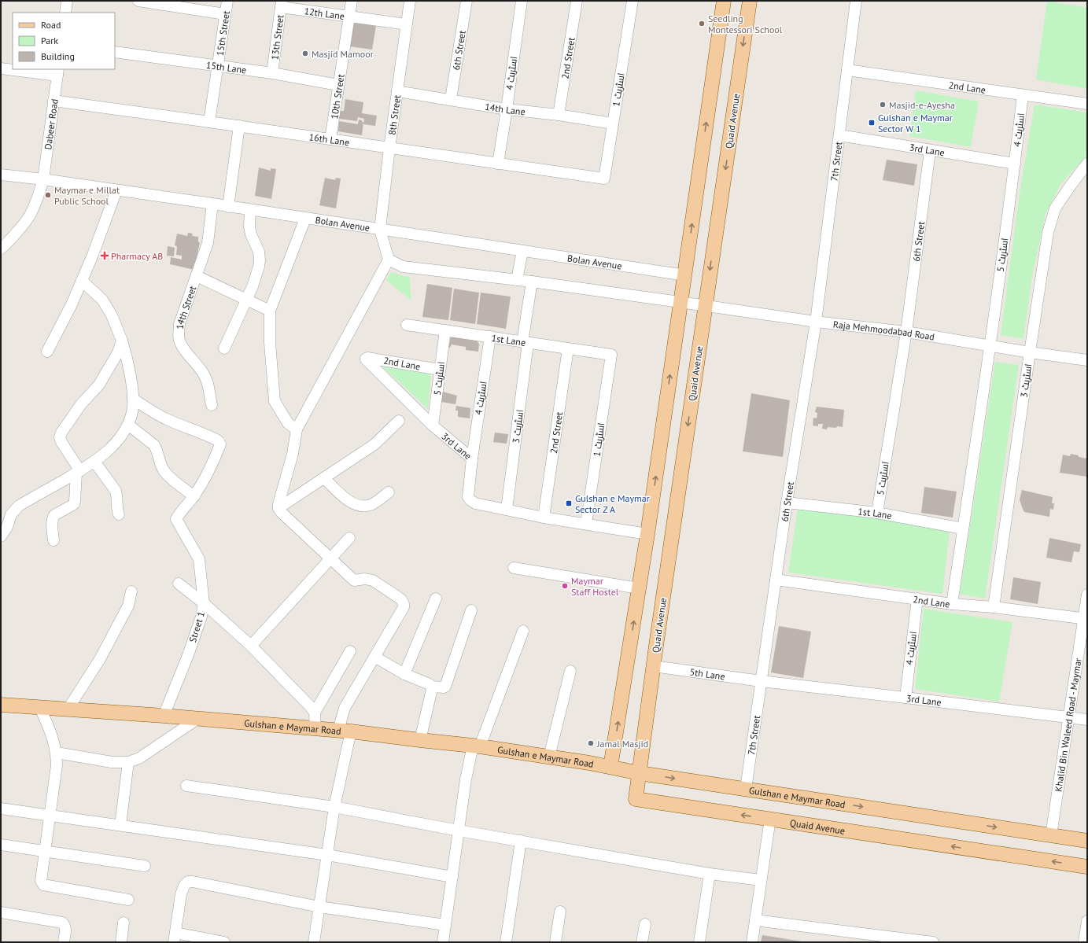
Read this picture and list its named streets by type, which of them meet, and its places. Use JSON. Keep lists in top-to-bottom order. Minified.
{"streets":{"main road":["Quaid Avenue","Gulshan e Maymar Road"],"street":["12th Lane","15th Street","13th Street","6th Street","2nd Street","15th Lane","اسٹریٹ 4","2nd Lane","اسٹریٹ 1","10th Street","14th Lane","8th Street","Dabeer Road","16th Lane","3rd Lane","7th Street","Bolan Avenue","اسٹریٹ 5","14th Street","Raja Mehmoodabad Road","1st Lane","اسٹریٹ 3","Street 1","5th Lane","Khalid Bin Waleed Road - Maymar"]},"crossings":[["12th Lane","13th Street"],["12th Lane","10th Street"],["12th Lane","8th Street"],["15th Street","15th Lane"],["15th Street","16th Lane"],["13th Street","15th Lane"],["6th Street","2nd Lane"],["6th Street","14th Lane"],["6th Street","3rd Lane"],["6th Street","7th Street"],["6th Street","اسٹریٹ 5"],["6th Street","Raja Mehmoodabad Road"],["6th Street","1st Lane"],["6th Street","5th Lane"],["2nd Street","14th Lane"],["2nd Street","3rd Lane"],["2nd Street","1st Lane"],["15th Lane","10th Street"],["اسٹریٹ 4","2nd Lane"],["اسٹریٹ 4","14th Lane"],["اسٹریٹ 4","16th Lane"],["اسٹریٹ 4","3rd Lane"],["اسٹریٹ 4","اسٹریٹ 5"],["اسٹریٹ 4","1st Lane"],["2nd Lane","3rd Lane"],["2nd Lane","7th Street"],["2nd Lane","اسٹریٹ 5"],["2nd Lane","اسٹریٹ 3"],["2nd Lane","Khalid Bin Waleed Road - Maymar"],["اسٹریٹ 1","14th Lane"],["اسٹریٹ 1","16th Lane"],["اسٹریٹ 1","3rd Lane"],["اسٹریٹ 1","1st Lane"],["10th Street","16th Lane"],["14th Lane","8th Street"],["8th Street","16th Lane"],["8th Street","Bolan Avenue"],["Quaid Avenue","Raja Mehmoodabad Road"],["Quaid Avenue","5th Lane"],["Quaid Avenue","Gulshan e Maymar Road"],["Dabeer Road","16th Lane"],["Dabeer Road","Bolan Avenue"],["3rd Lane","7th Street"],["3rd Lane","اسٹریٹ 5"],["3rd Lane","اسٹریٹ 3"],["3rd Lane","5th Lane"],["3rd Lane","Khalid Bin Waleed Road - Maymar"],["7th Street","Raja Mehmoodabad Road"],["7th Street","5th Lane"],["7th Street","Gulshan e Maymar Road"],["Bolan Avenue","14th Street"],["اسٹریٹ 5","Raja Mehmoodabad Road"],["اسٹریٹ 5","1st Lane"],["Raja Mehmoodabad Road","اسٹریٹ 3"],["1st Lane","اسٹریٹ 3"],["Street 1","Gulshan e Maymar Road"],["Khalid Bin Waleed Road - Maymar","Gulshan e Maymar Road"]],"one_way":["Gulshan e Maymar Road"],"places":{"other":["Seedling Montessori School","Masjid Mamoor","Masjid-e-Ayesha","Maymar e Millat Public School","Maymar Staff Hostel","Jamal Masjid"],"transit":["Gulshan e Maymar Sector W 1","Gulshan e Maymar Sector Z A"],"health":["Pharmacy AB"]},"legend":["Road","Park","Building"]}
